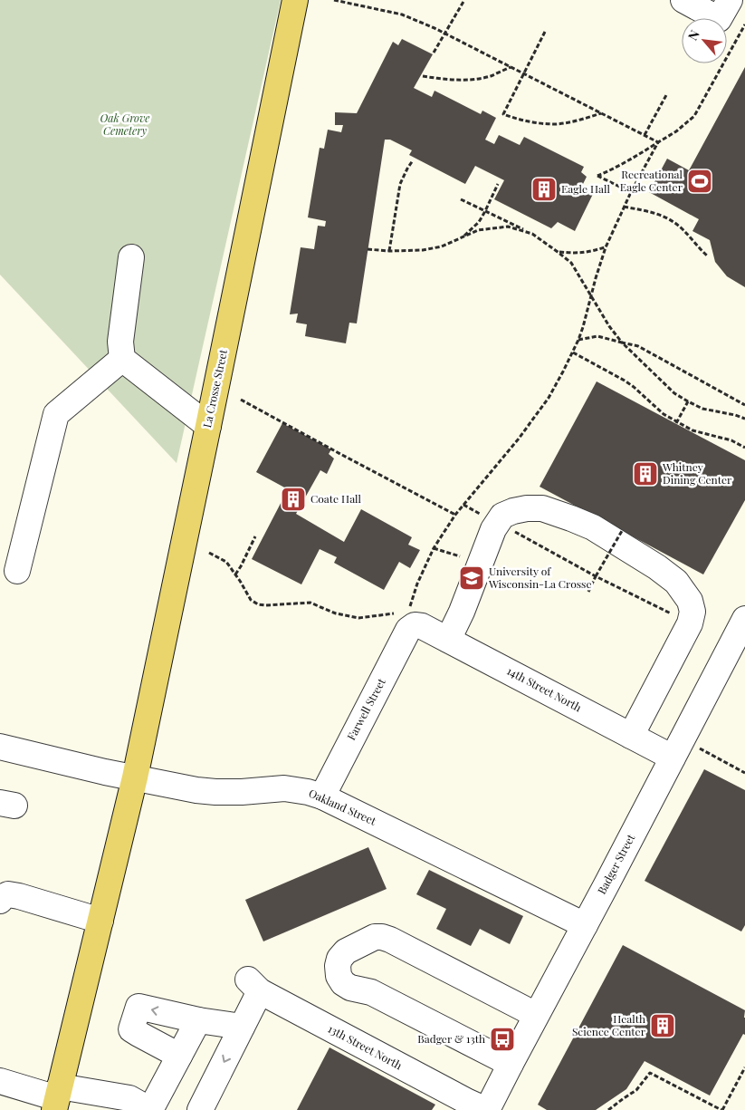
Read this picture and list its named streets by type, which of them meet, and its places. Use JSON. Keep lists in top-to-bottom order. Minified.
{"streets":{"main road":["La Crosse Street"],"street":["14th Street North","Farwell Street","Oakland Street","Badger Street","13th Street North"]},"crossings":[["La Crosse Street","Oakland Street"],["14th Street North","Farwell Street"],["14th Street North","Badger Street"],["Farwell Street","Oakland Street"],["Oakland Street","Badger Street"],["Badger Street","13th Street North"]],"parks":["Oak Grove Cemetery"],"places":{"sports":["Recreational Eagle Center"],"building":["Eagle Hall","Whitney Dining Center","Coate Hall","Health Science Center"],"school or university":["University of Wisconsin-La Crosse"],"bus stop":["Badger & 13th"]},"north":"top left"}
